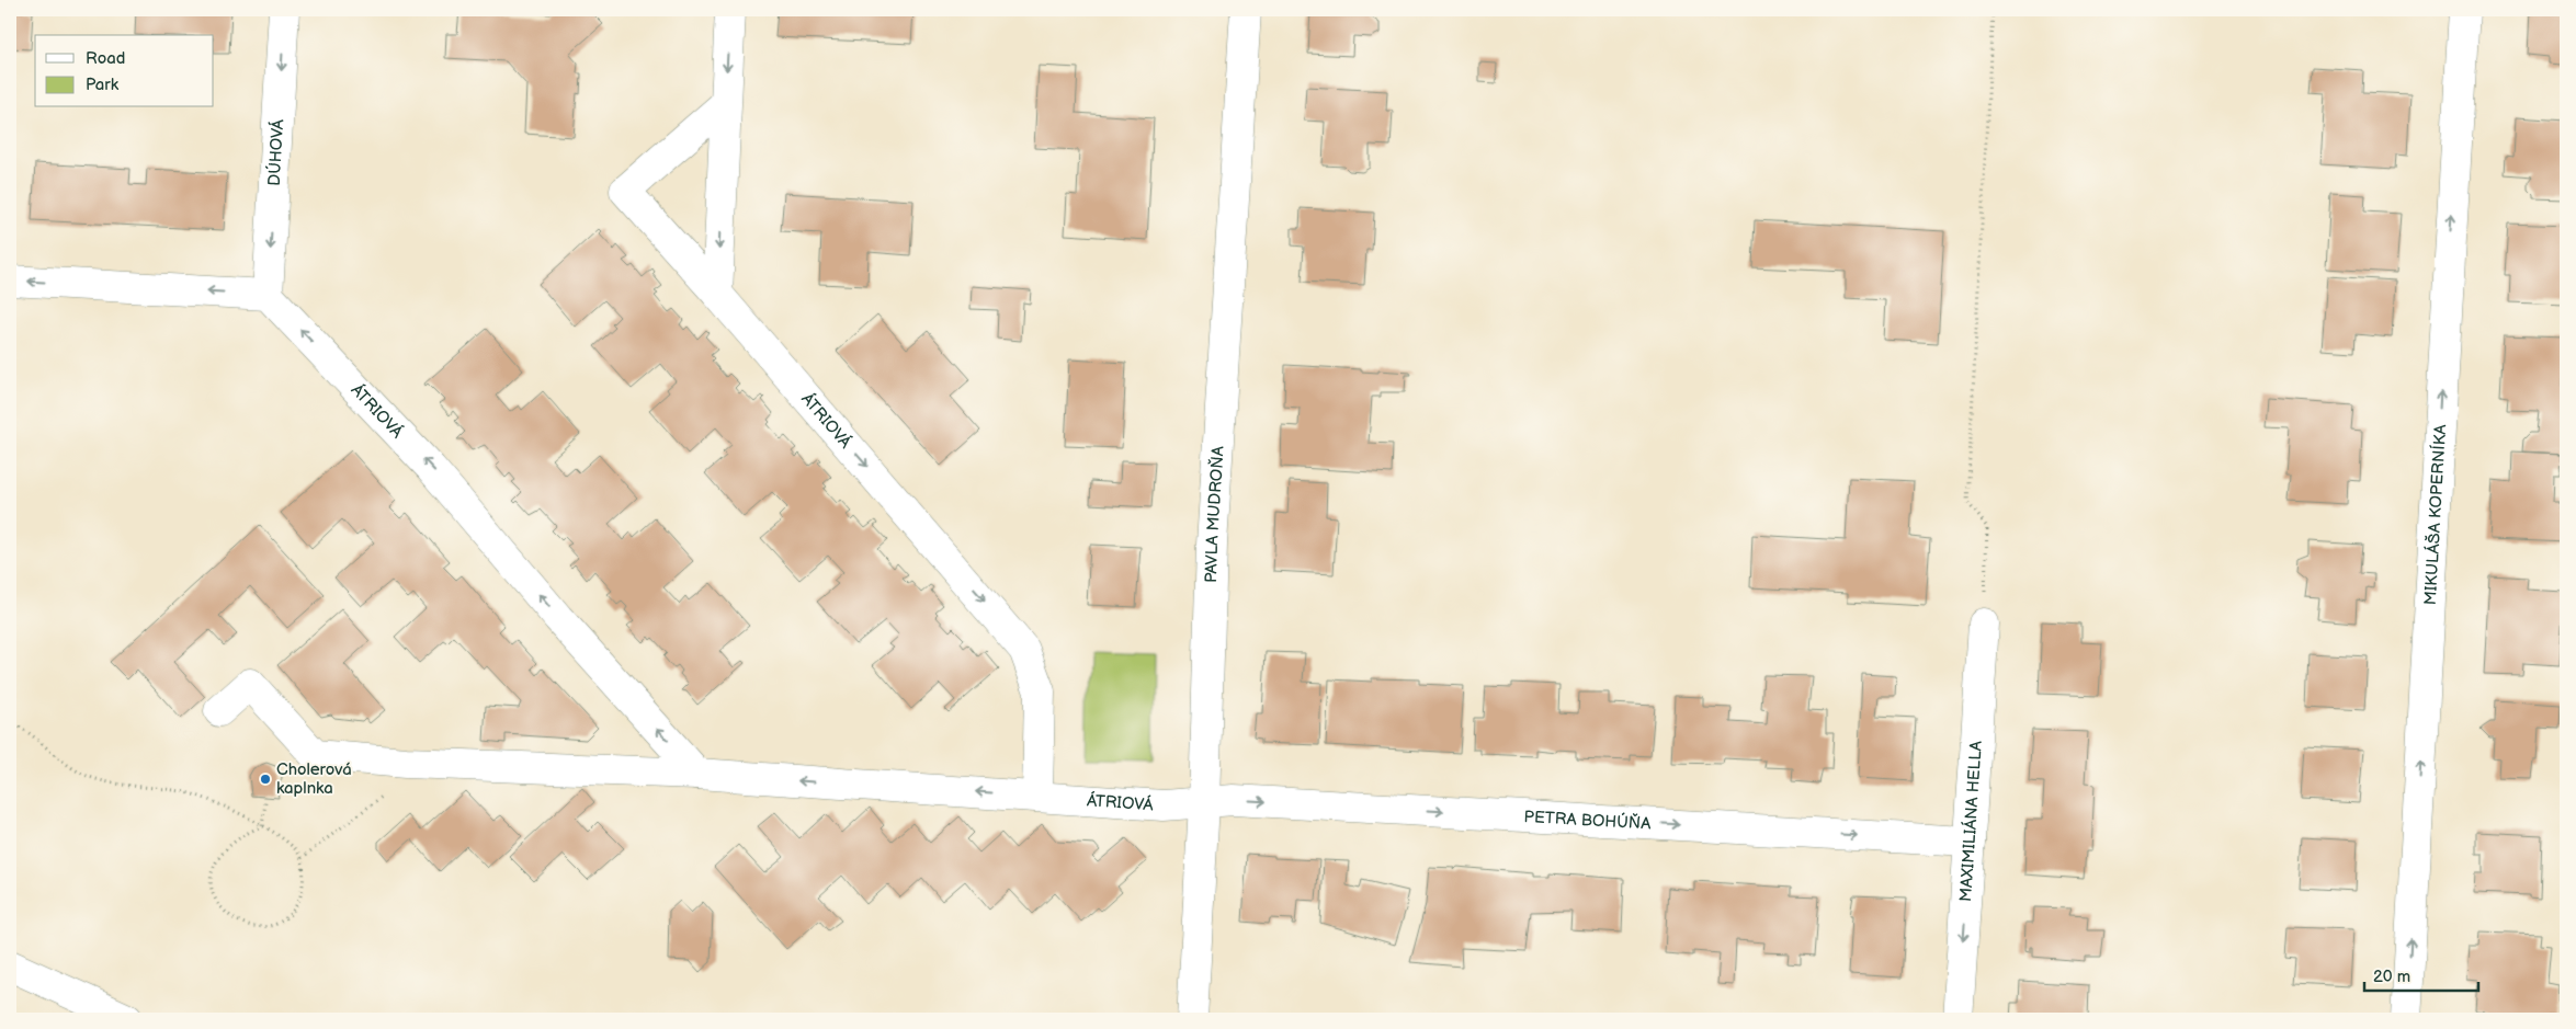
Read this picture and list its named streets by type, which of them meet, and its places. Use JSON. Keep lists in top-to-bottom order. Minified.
{"streets":{"street":["DÚHOVÁ","ÁTRIOVÁ","PAVLA MUDROŇA","MIKULÁŠA KOPERNÍKA","PETRA BOHÚŇA","MAXIMILIÁNA HELLA"]},"crossings":[["DÚHOVÁ","ÁTRIOVÁ"],["ÁTRIOVÁ","PAVLA MUDROŇA"],["ÁTRIOVÁ","PETRA BOHÚŇA"],["PAVLA MUDROŇA","PETRA BOHÚŇA"],["PETRA BOHÚŇA","MAXIMILIÁNA HELLA"]],"one_way":["DÚHOVÁ","MIKULÁŠA KOPERNÍKA","PETRA BOHÚŇA","MAXIMILIÁNA HELLA"],"places":["Cholerová kaplnka"],"legend":["Road","Park"],"scale_bar":"20 m"}
